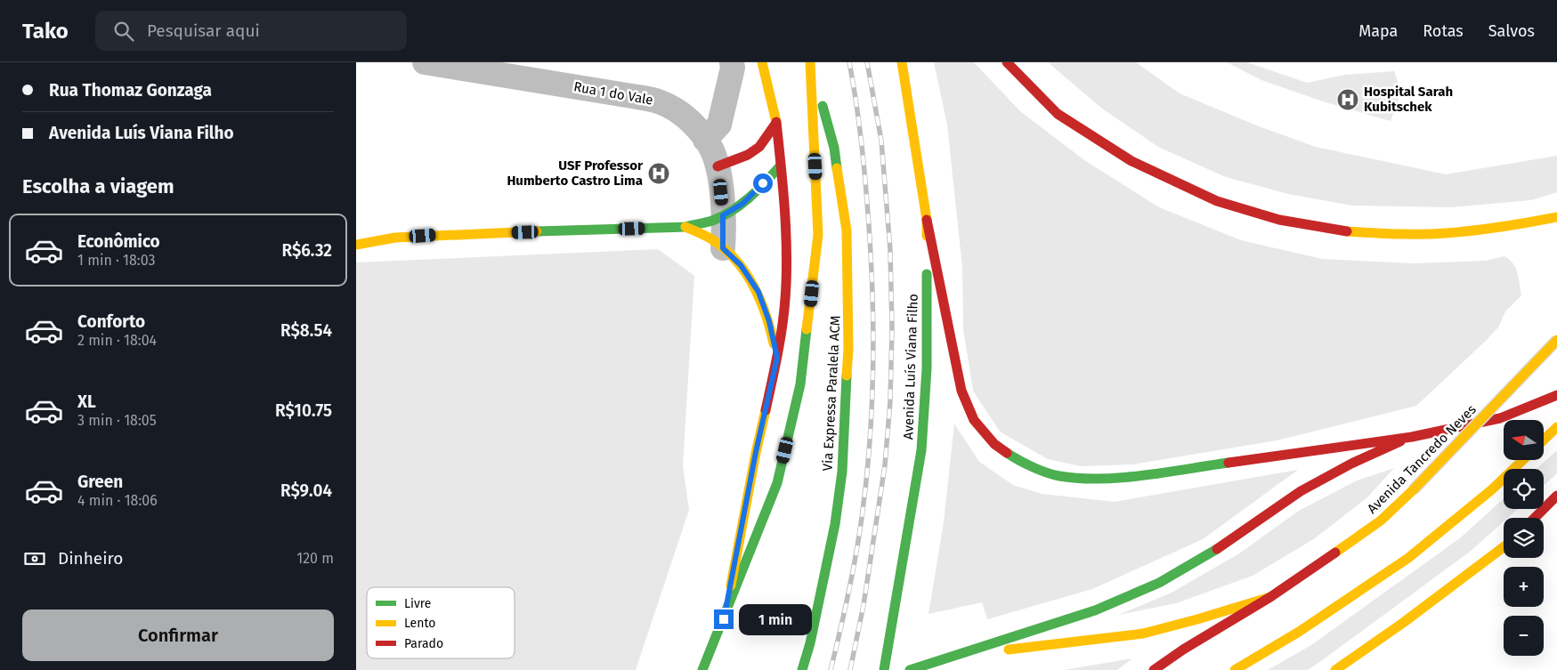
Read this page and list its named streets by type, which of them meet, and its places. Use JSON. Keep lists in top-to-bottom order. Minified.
{"streets":{"main road":["Avenida Luís Viana Filho","Via Expressa Paralela ACM","Avenida Tancredo Neves"],"street":["Rua 1 do Vale"]},"places":{"hospital":["Hospital Sarah Kubitschek","USF Professor Humberto Castro Lima"]},"legend":["Livre","Lento","Parado"],"north":"left","page":{"header":"Tako","search":"Pesquisar aqui","nav":["Mapa","Rotas","Salvos"],"banner":["Rua Thomaz Gonzaga","Avenida Luís Viana Filho"],"heading":"Escolha a viagem","list":[{"name":"Econômico","note":"1 min · 18:03","value":"R$6.32"},{"name":"Conforto","note":"2 min · 18:04","value":"R$8.54"},{"name":"XL","note":"3 min · 18:05","value":"R$10.75"},{"name":"Green","note":"4 min · 18:06","value":"R$9.04"}],"map_buttons":["+","−"],"pay":["Dinheiro","120 m"],"buttons":"Confirmar","bubble":"1 min"}}
